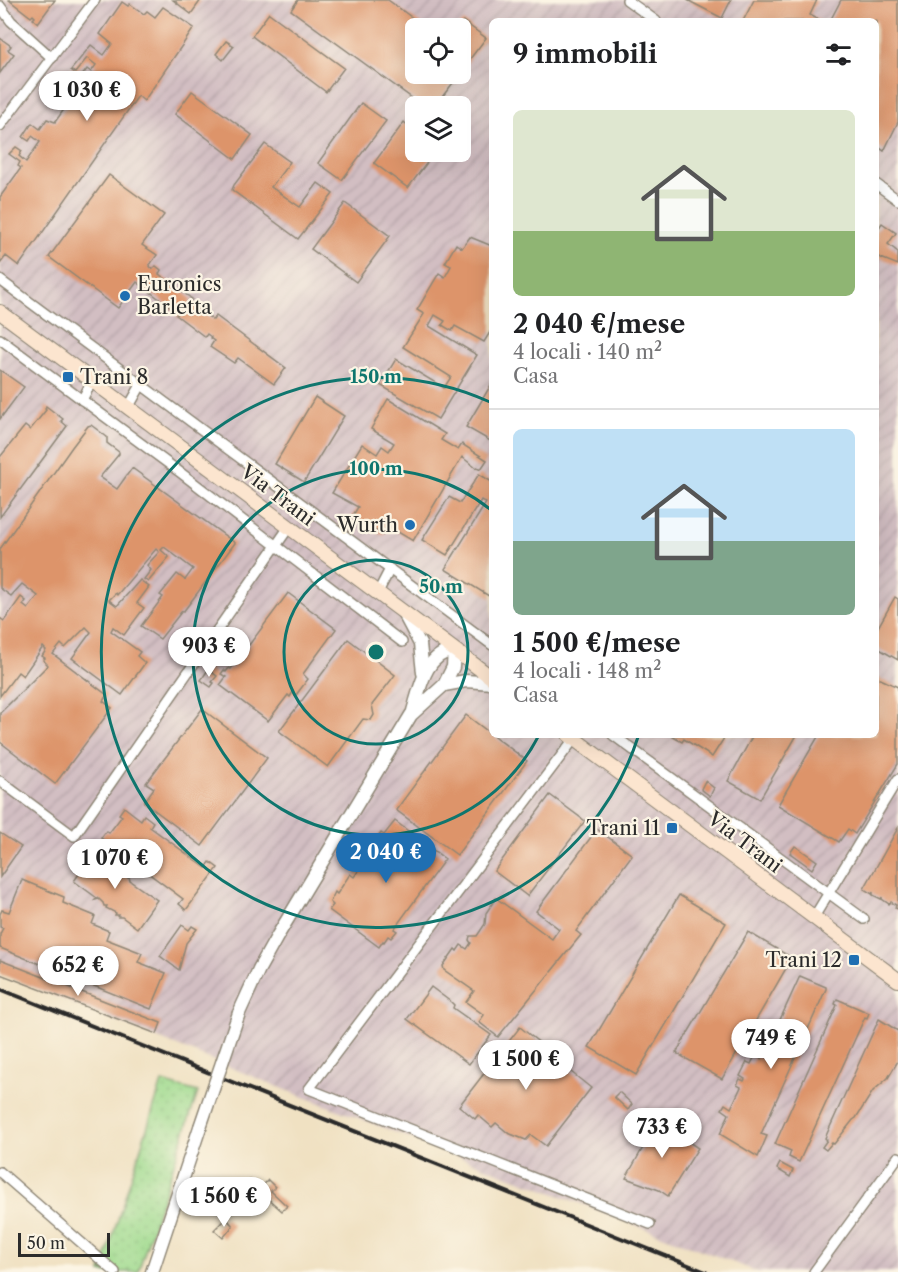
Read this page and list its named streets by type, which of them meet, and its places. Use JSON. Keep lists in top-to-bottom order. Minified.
{"streets":{"main road":["Via Trani"]},"places":{"other":["Euronics Barletta","Wurth"],"transit":["Trani 8","Trani 11","Trani 12"]},"scale_bar":"50 m","page":{"heading":"9 immobili","price":["1 030 €","903 €","2 040 €","1 070 €","652 €","749 €","1 500 €","733 €","1 560 €"],"list":[{"name":"2 040 €/mese","note":"4 locali · 140 m² · Casa"},{"name":"1 500 €/mese","note":"4 locali · 148 m² · Casa"}],"scale":"50 m"},"rings":["150 m","100 m","50 m"]}
